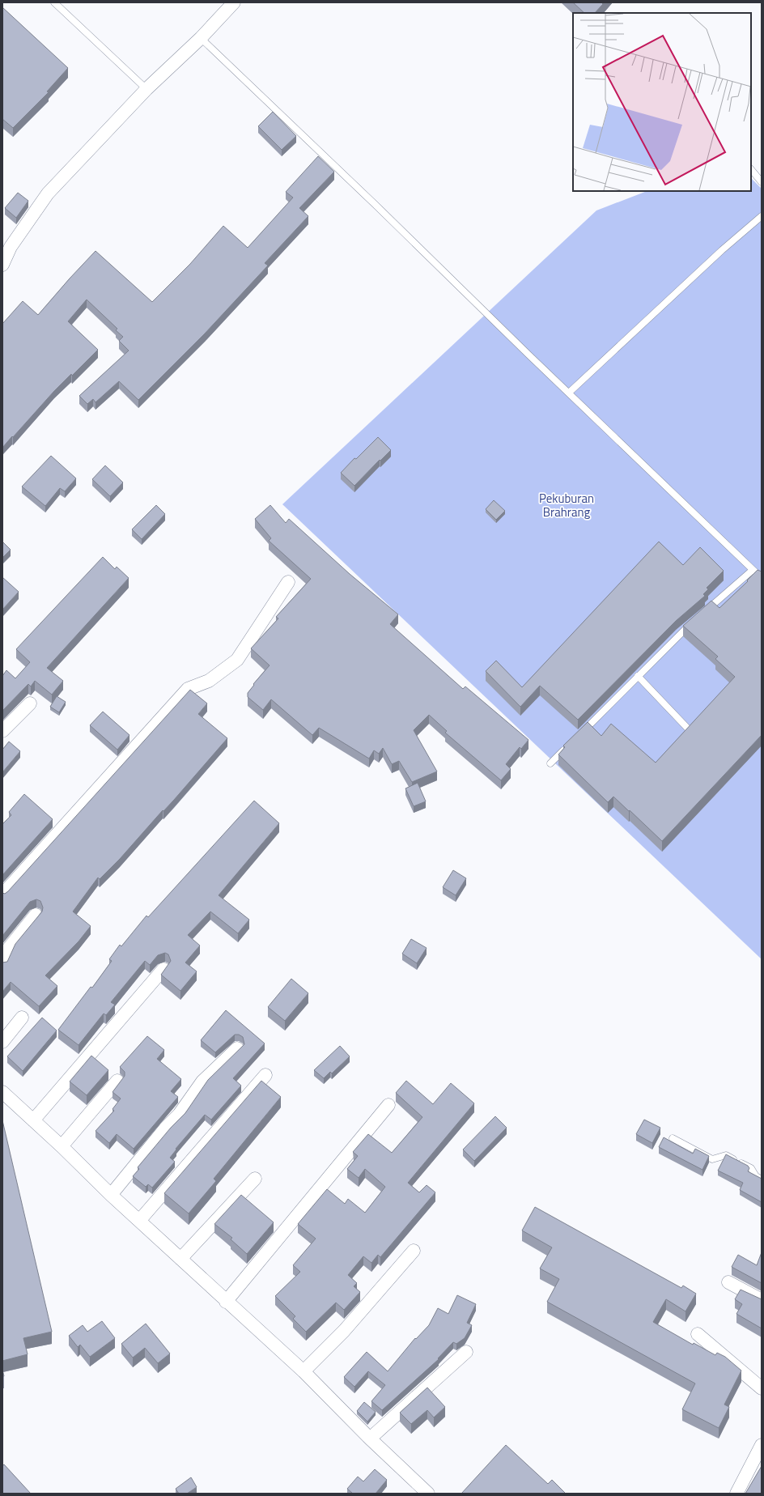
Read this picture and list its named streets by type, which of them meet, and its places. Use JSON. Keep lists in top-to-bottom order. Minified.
{"parks":["Pekuburan Brahrang"]}
